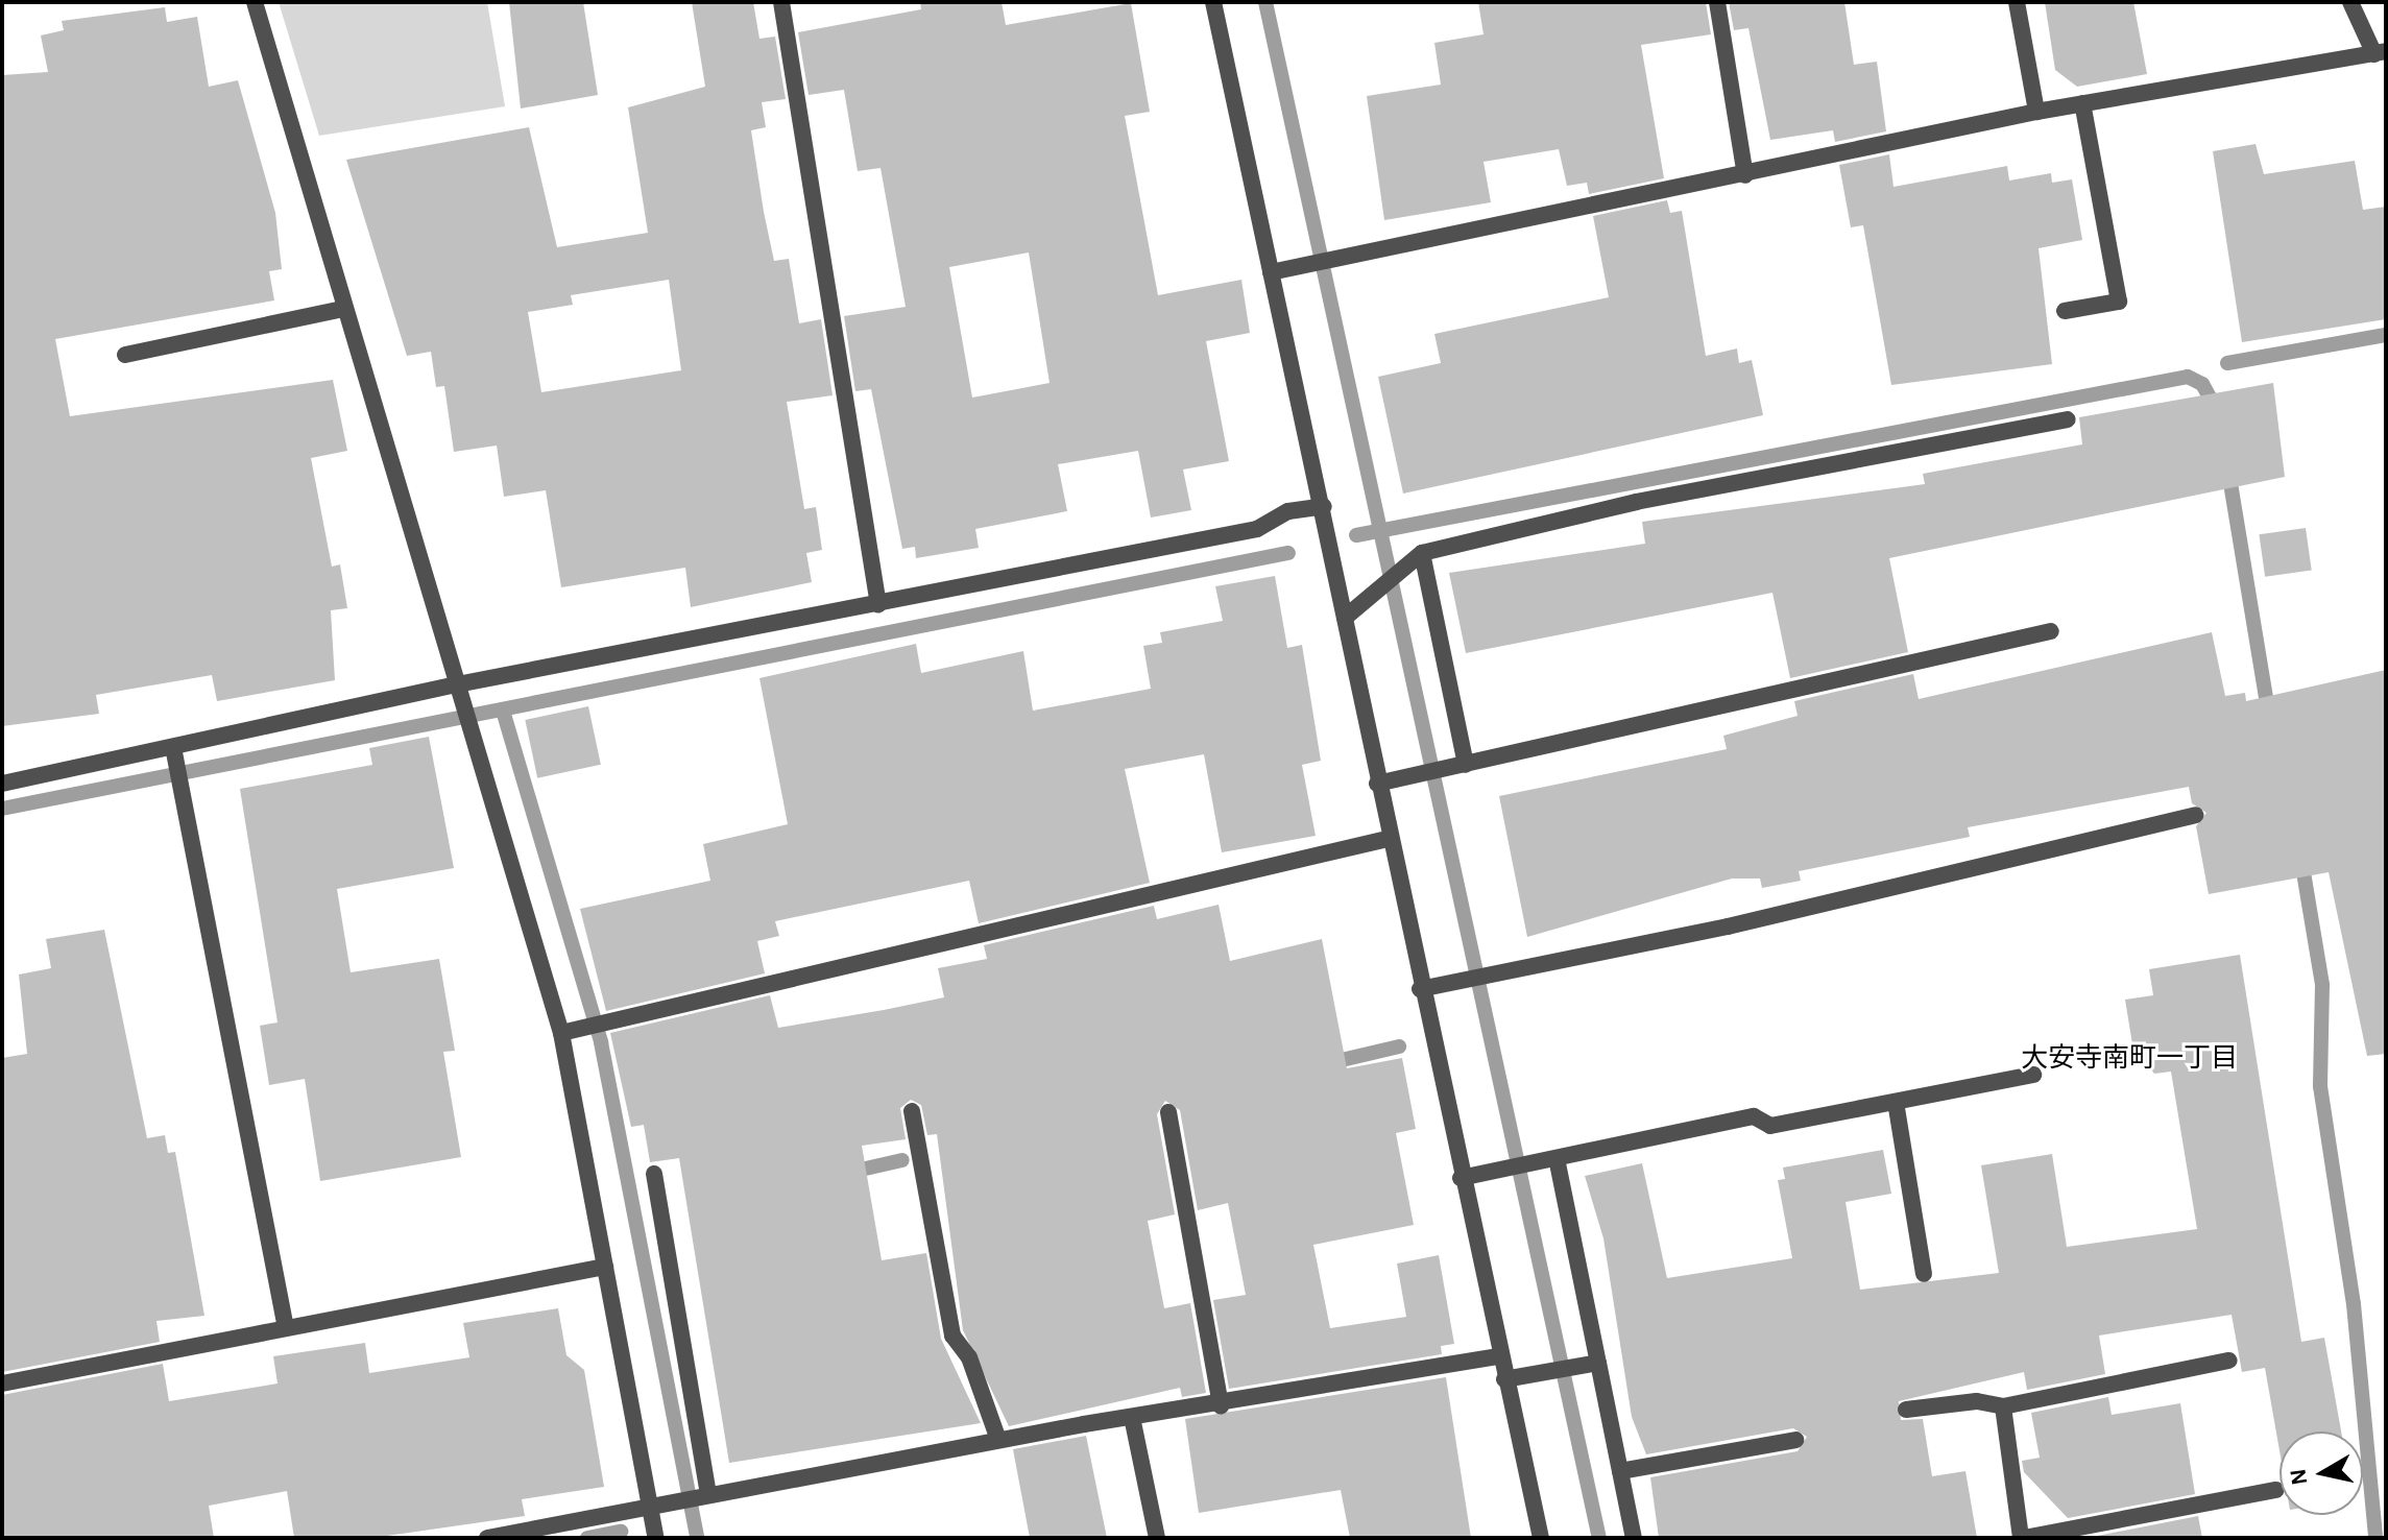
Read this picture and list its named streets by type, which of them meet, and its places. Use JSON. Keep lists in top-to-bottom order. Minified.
{"districts":["大安寺南町一丁目"],"north":"left"}
